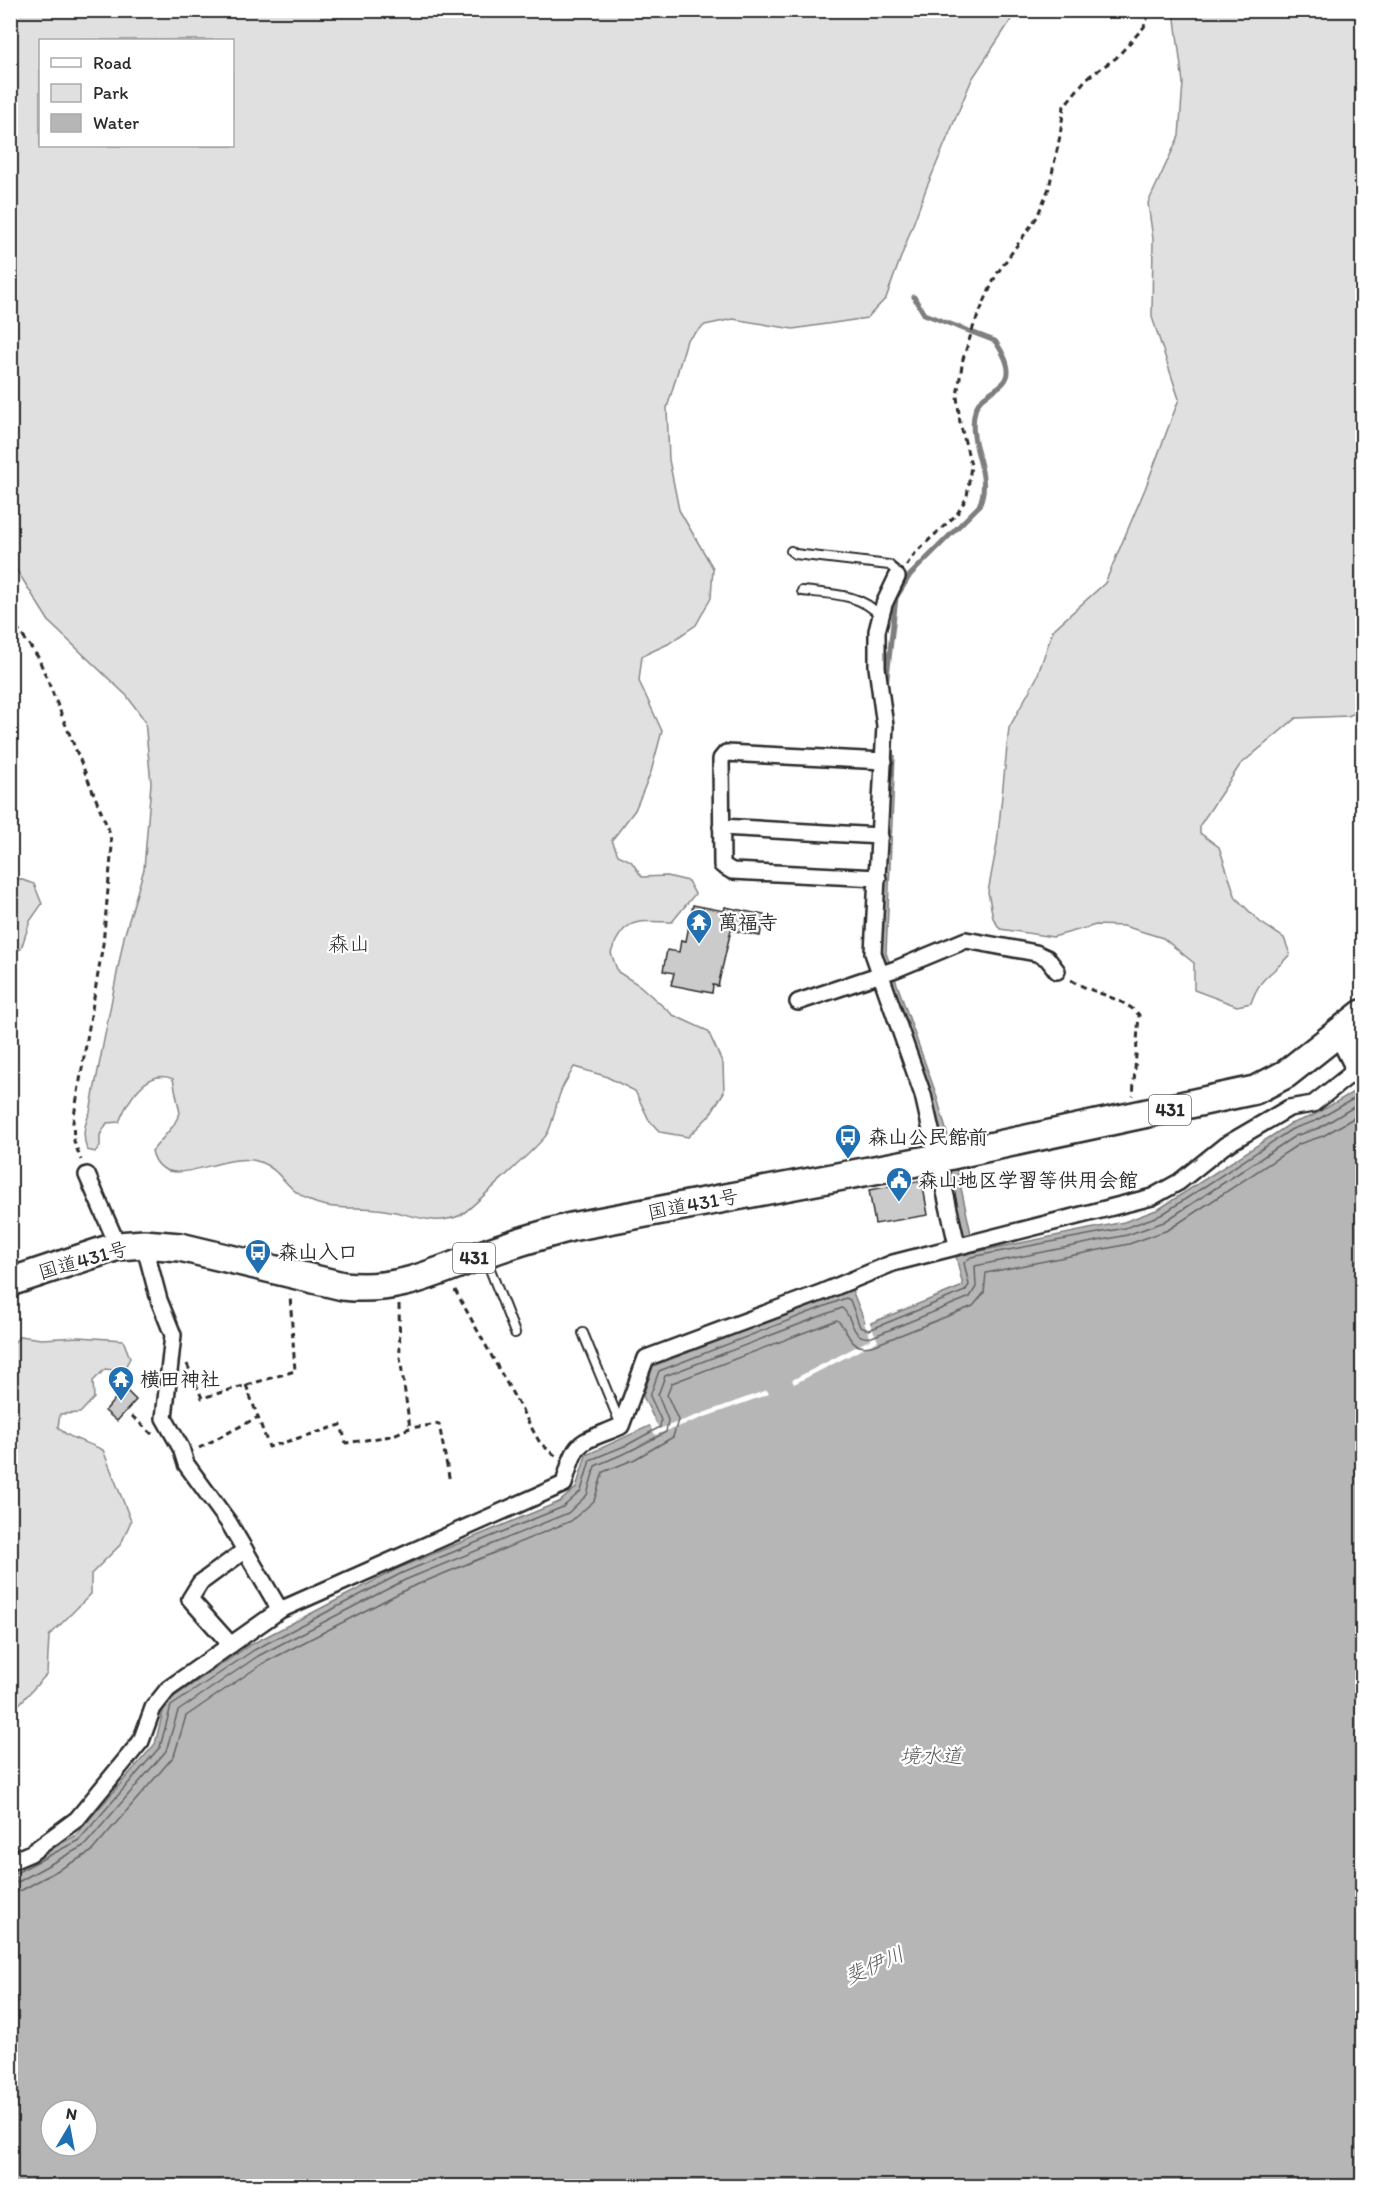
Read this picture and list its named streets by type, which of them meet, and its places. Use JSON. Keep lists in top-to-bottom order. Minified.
{"streets":{"highway":["431","国道431号"]},"districts":["森山"],"water":["境水道","斐伊川"],"places":{"temple":["萬福寺","横田神社"],"bus stop":["森山公民館前","森山入口"],"public building":["森山地区学習等供用会館"]},"legend":["Road","Park","Water"],"north":"top"}
